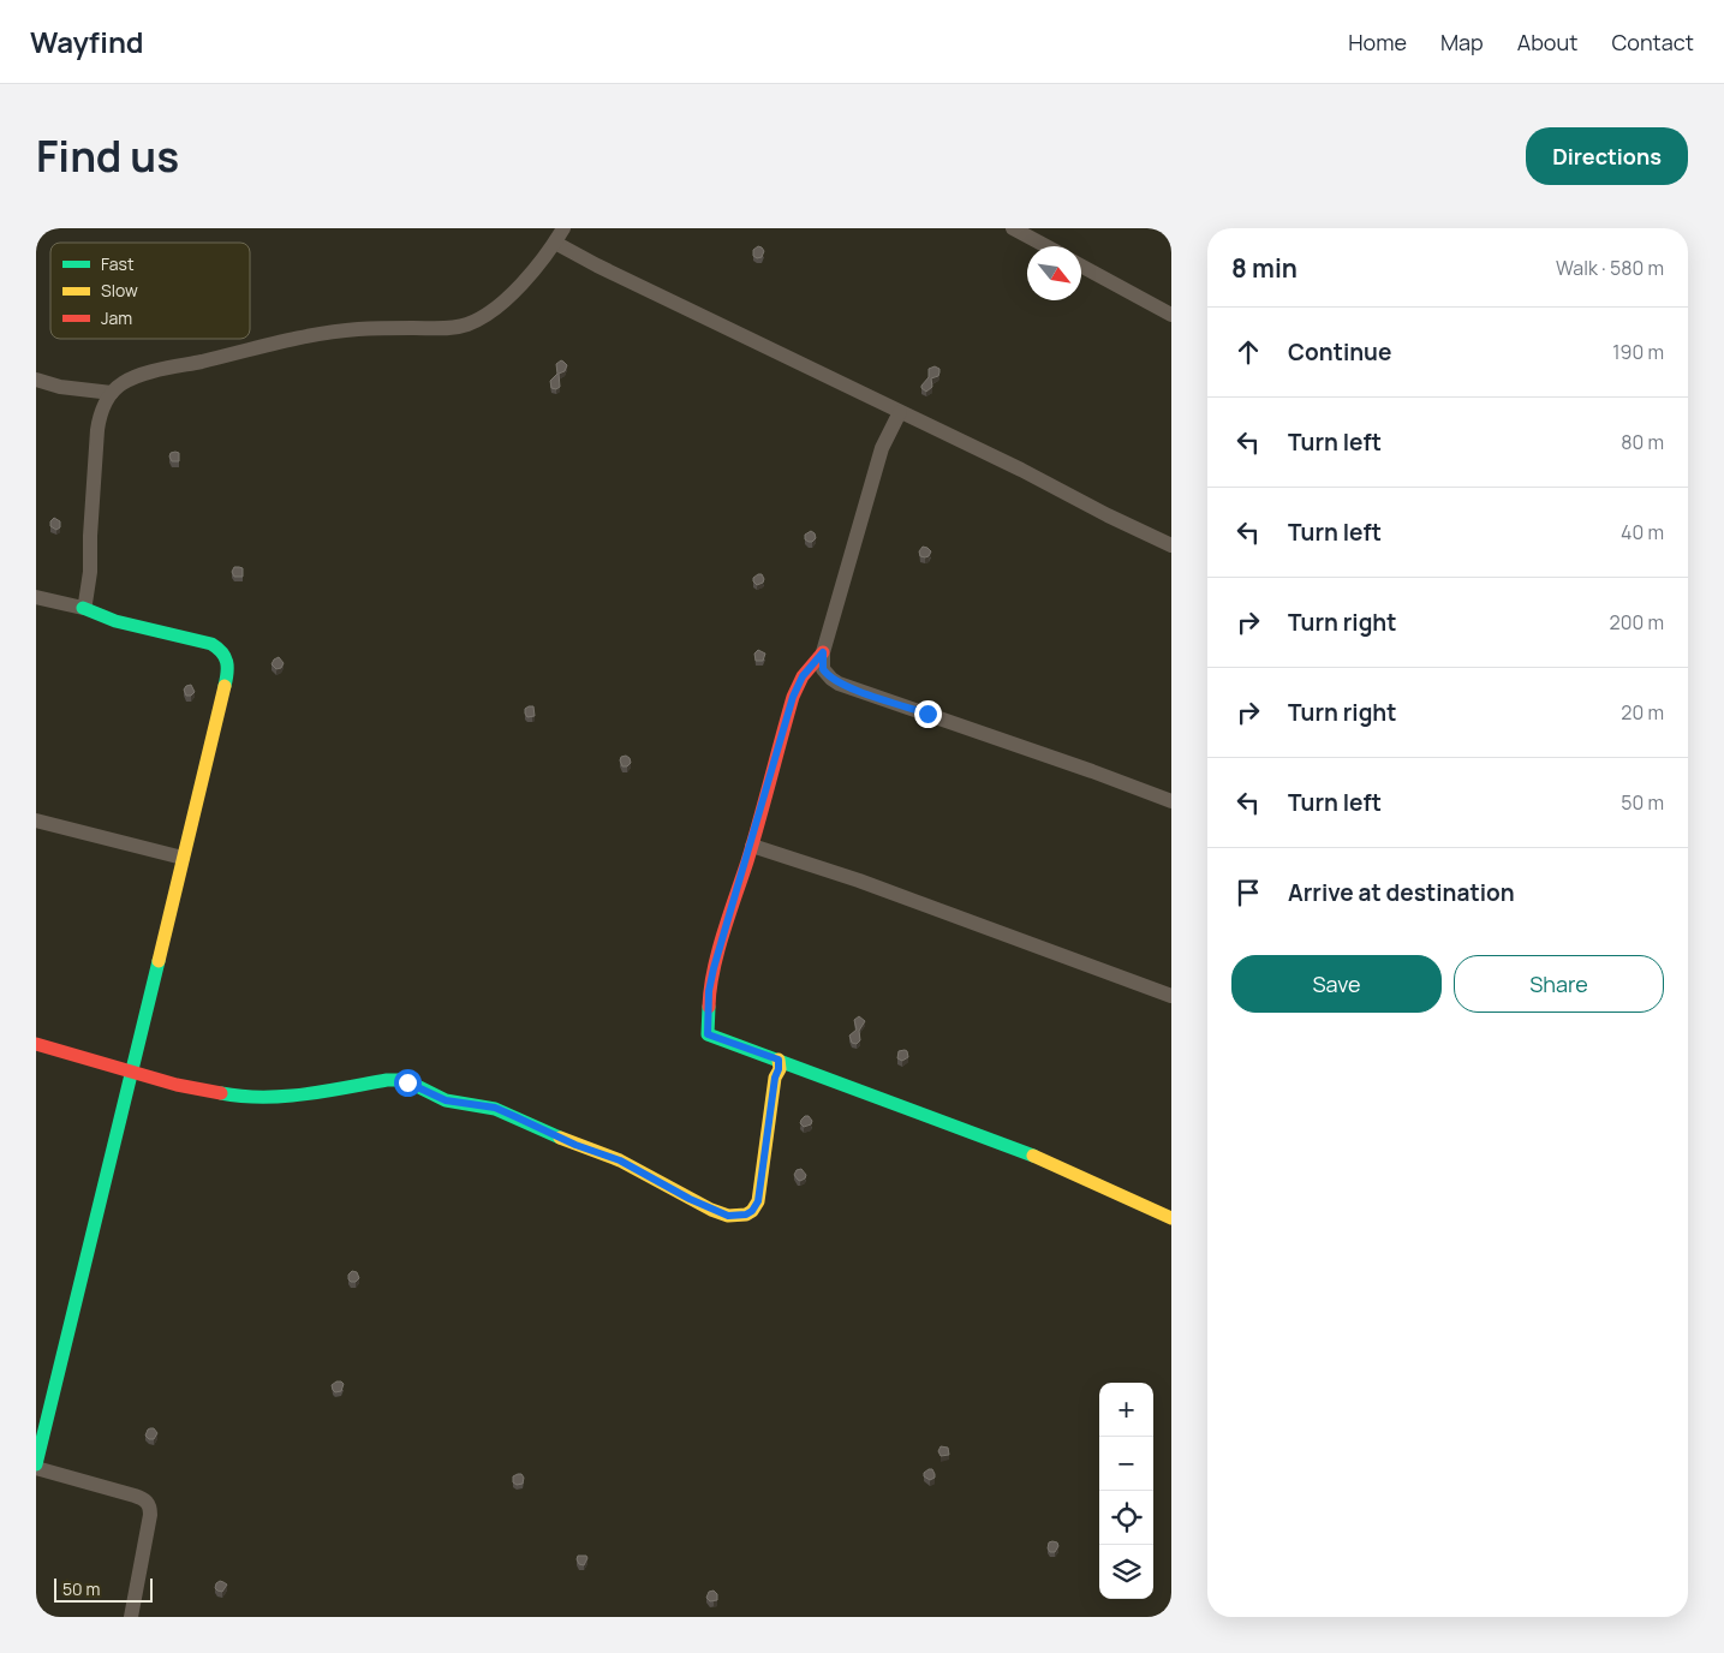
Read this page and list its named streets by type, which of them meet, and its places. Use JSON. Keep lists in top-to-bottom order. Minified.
{"legend":["Fast","Slow","Jam"],"scale_bar":"50 m","north":"bottom right","page":{"header":"Wayfind","nav":["Home","Map","About","Contact"],"title":"Find us","buttons":["Directions",["Save","Share"]],"heading":["8 min","Walk · 580 m"],"list":[["Continue","190 m"],["Turn left","80 m"],["Turn left","40 m"],["Turn right","200 m"],["Turn right","20 m"],["Turn left","50 m"],"Arrive at destination"],"map_buttons":["+","−"],"scale":"50 m"}}
